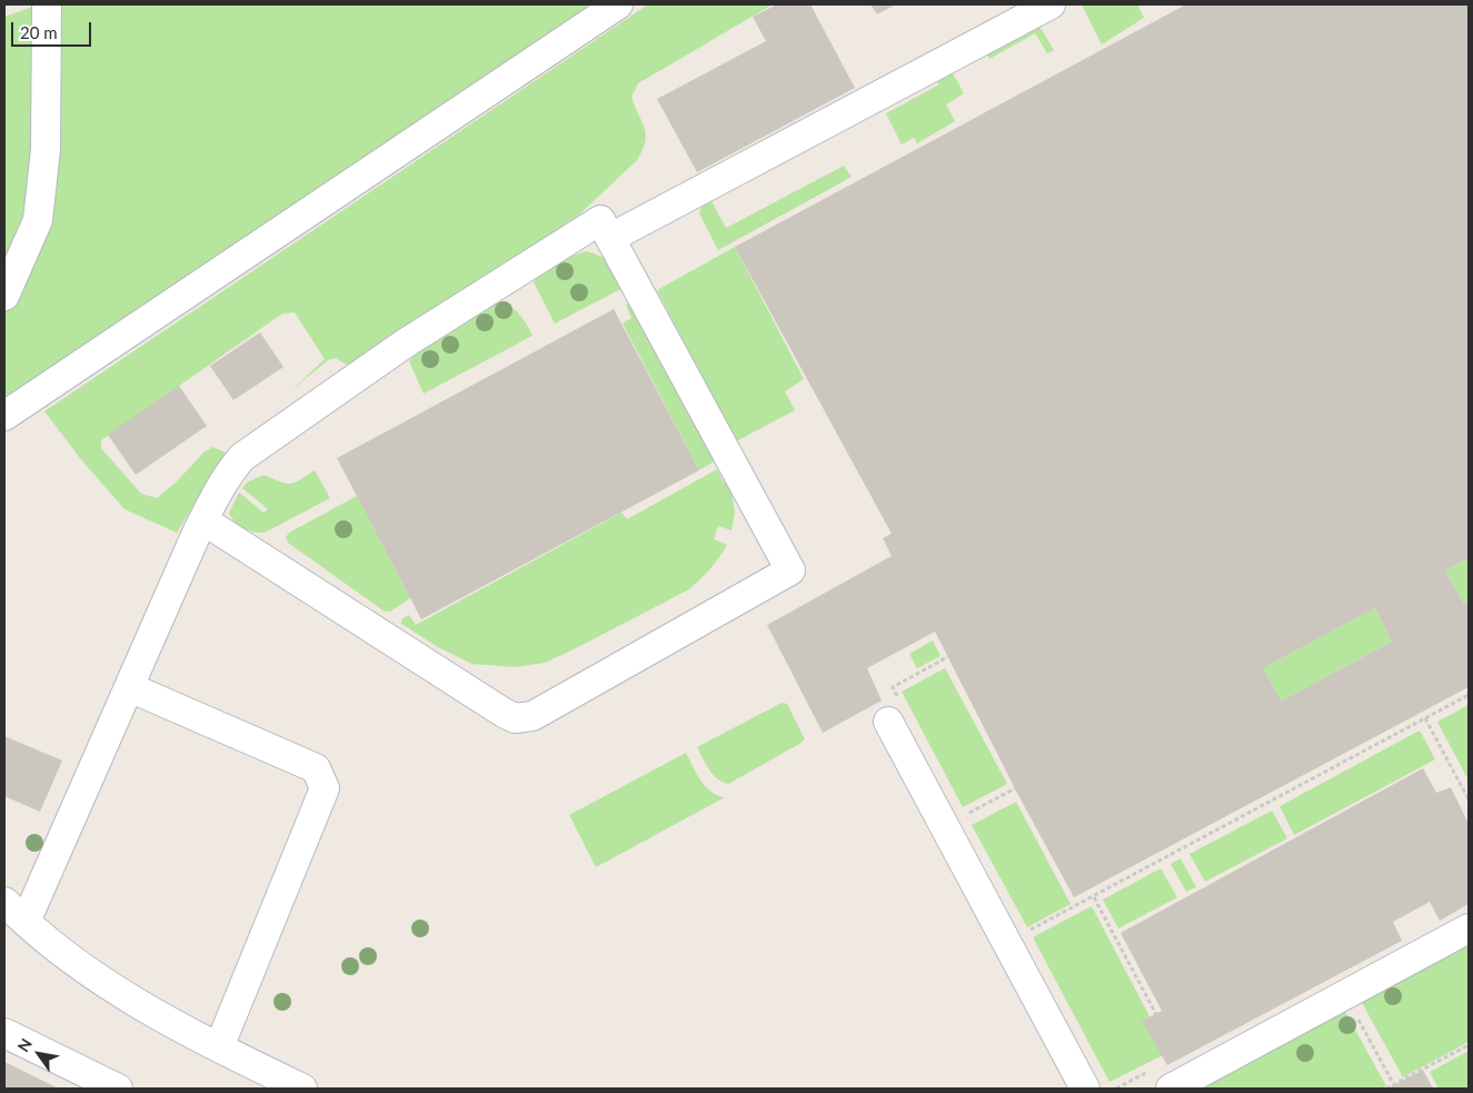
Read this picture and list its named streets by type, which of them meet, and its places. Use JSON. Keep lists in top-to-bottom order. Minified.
{"scale_bar":"20 m","north":"top left"}
